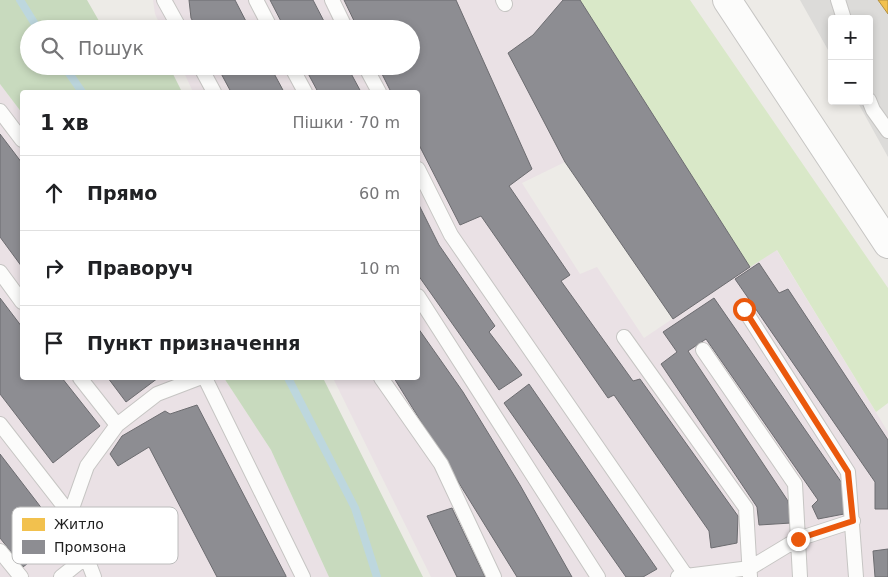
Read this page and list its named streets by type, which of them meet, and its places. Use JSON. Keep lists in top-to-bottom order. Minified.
{"legend":["Житло","Промзона"],"page":{"map_buttons":["+","−"],"search":"Пошук","heading":["1 хв","Пішки · 70 m"],"list":[["Прямо","60 m"],["Праворуч","10 m"],"Пункт призначення"]}}
